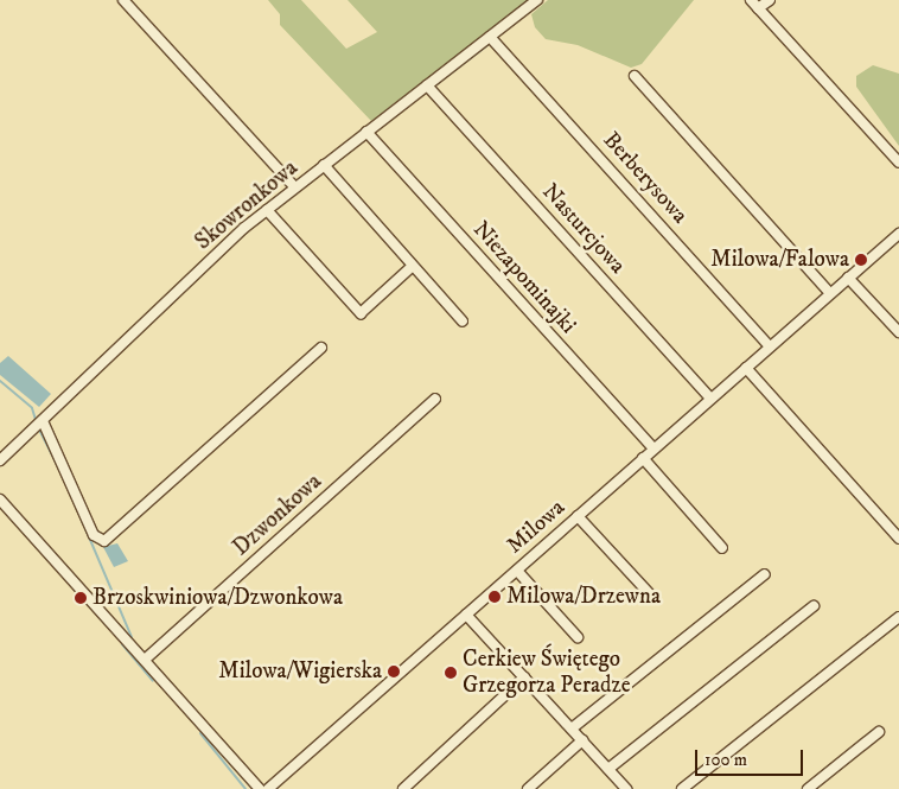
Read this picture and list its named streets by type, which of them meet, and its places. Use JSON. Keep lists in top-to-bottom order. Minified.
{"streets":{"street":["Berberysowa","Skowronkowa","Nasturcjowa","Niezapominajki","Dzwonkowa","Milowa"]},"crossings":[["Berberysowa","Skowronkowa"],["Berberysowa","Milowa"],["Skowronkowa","Nasturcjowa"],["Skowronkowa","Niezapominajki"],["Nasturcjowa","Milowa"],["Niezapominajki","Milowa"]],"places":["Milowa/Falowa","Milowa/Drzewna","Brzoskwiniowa/Dzwonkowa","Milowa/Wigierska","Cerkiew Świętego Grzegorza Peradze"],"scale_bar":"100 m"}
